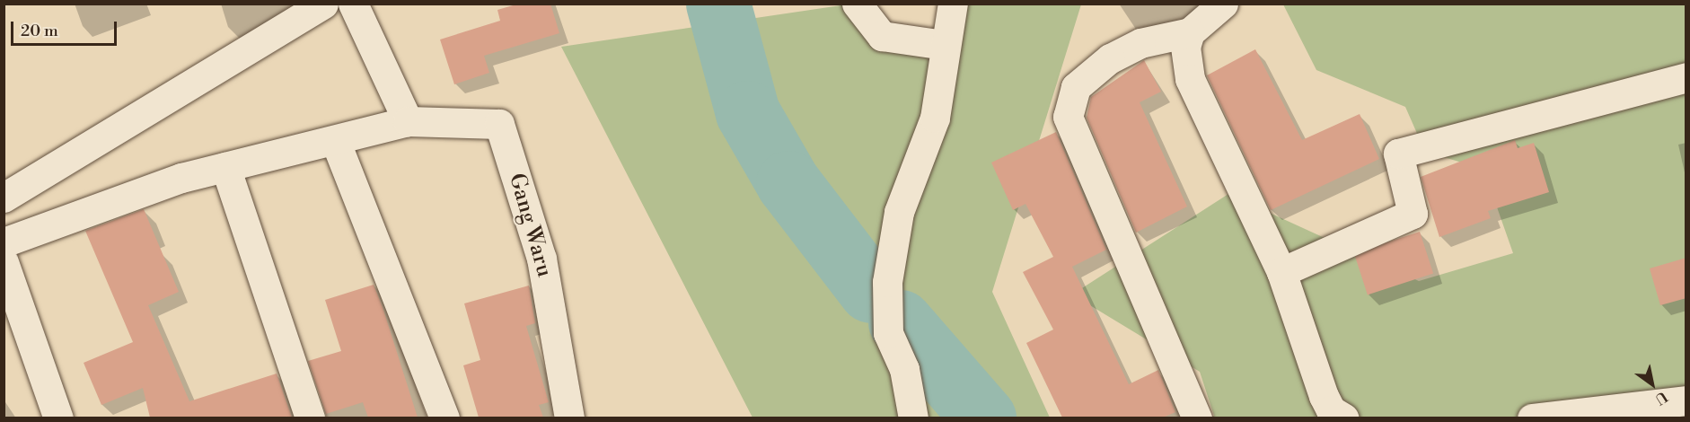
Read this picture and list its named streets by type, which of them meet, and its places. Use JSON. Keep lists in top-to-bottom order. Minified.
{"streets":{"street":["Gang Waru"]},"scale_bar":"20 m","north":"bottom right"}
